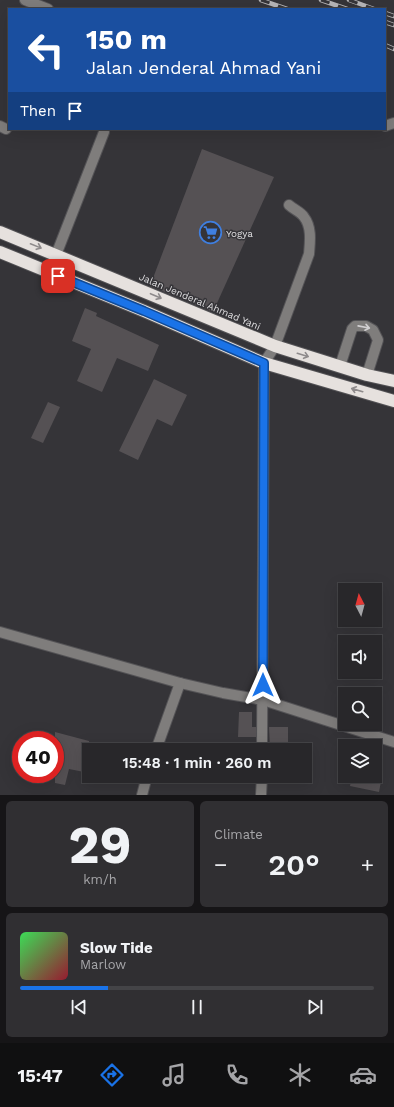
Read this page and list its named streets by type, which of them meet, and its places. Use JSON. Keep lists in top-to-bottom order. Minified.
{"streets":{"highway":["Jalan Jenderal Ahmad Yani"]},"places":{"supermarket":["Yogya"]},"north":"top","page":{"turn":["150 m","Jalan Jenderal Ahmad Yani"],"then":"Then","limit":"40","trip":"15:48 · 1 min · 260 m","tile":[["29","km/h"],"Climate"],"heat":["−","20°","+"],"song":["Slow Tide","Marlow"],"tabs":"15:47"}}
